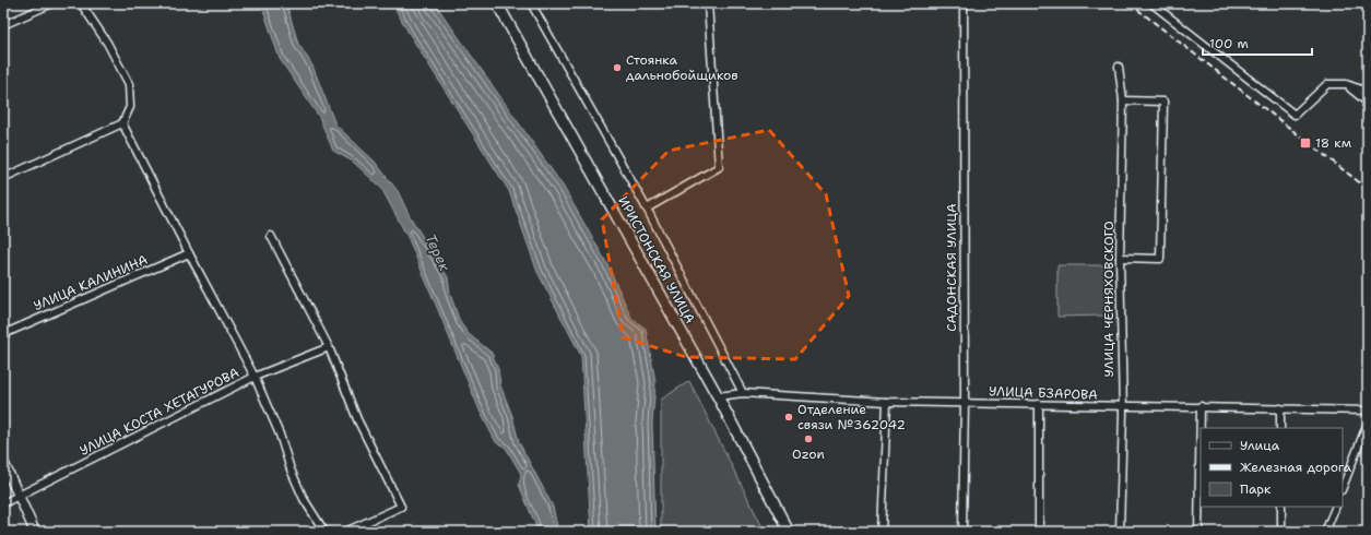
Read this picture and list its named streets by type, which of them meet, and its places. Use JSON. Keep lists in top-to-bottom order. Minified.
{"streets":{"main road":["ИРИСТОНСКАЯ УЛИЦА"],"street":["САДОНСКАЯ УЛИЦА","УЛИЦА КАЛИНИНА","УЛИЦА ЧЕРНЯХОВСКОГО","УЛИЦА БЗАРОВА","УЛИЦА КОСТА ХЕТАГУРОВА"]},"crossings":[["ИРИСТОНСКАЯ УЛИЦА","УЛИЦА БЗАРОВА"],["САДОНСКАЯ УЛИЦА","УЛИЦА БЗАРОВА"],["УЛИЦА ЧЕРНЯХОВСКОГО","УЛИЦА БЗАРОВА"]],"water":["Терек"],"places":{"other":["Стоянка дальнобойщиков","Отделение связи №362042","Ozon"],"transit":["18 км"]},"legend":["Улица","Железная дорога","Парк"],"scale_bar":"100 m"}
